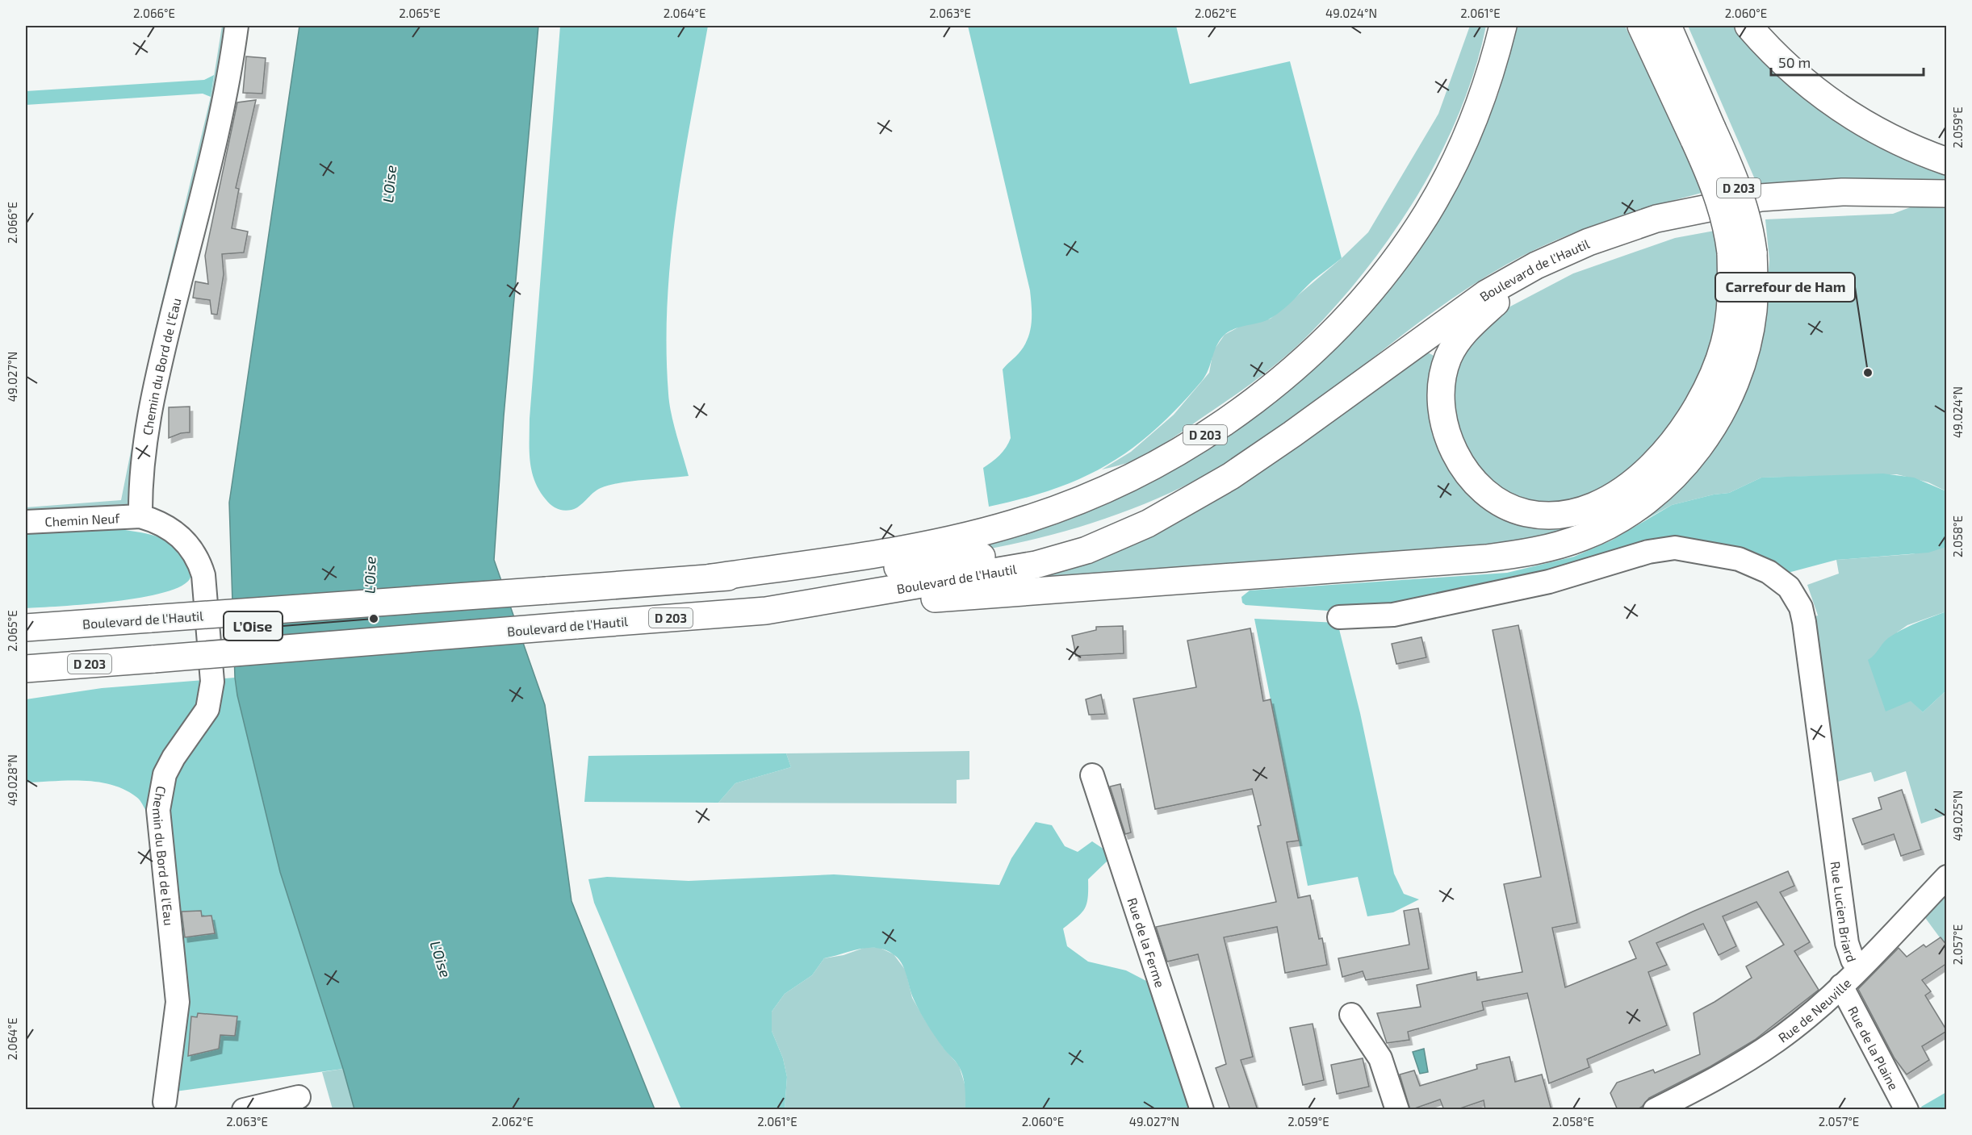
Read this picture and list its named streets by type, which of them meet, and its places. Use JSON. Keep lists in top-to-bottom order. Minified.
{"streets":{"main road":["D 203","Boulevard de l'Hautil"],"street":["Chemin du Bord de l'Eau","Chemin Neuf","Rue Lucien Briard","Rue de la Ferme","Rue de Neuville","Rue de la Plaine"]},"crossings":[["D 203","Boulevard de l'Hautil"],["Chemin du Bord de l'Eau","Chemin Neuf"],["Rue Lucien Briard","Rue de Neuville"],["Rue de Neuville","Rue de la Plaine"]],"water":["L'Oise"],"places":["Carrefour de Ham","L’Oise"],"scale_bar":"50 m","coordinates":["2.066°E","2.065°E","2.064°E","2.063°E","2.062°E","49.024°N","2.061°E","2.060°E","2.059°E","49.027°N","2.058°E","49.028°N","49.025°N","2.057°E"]}
